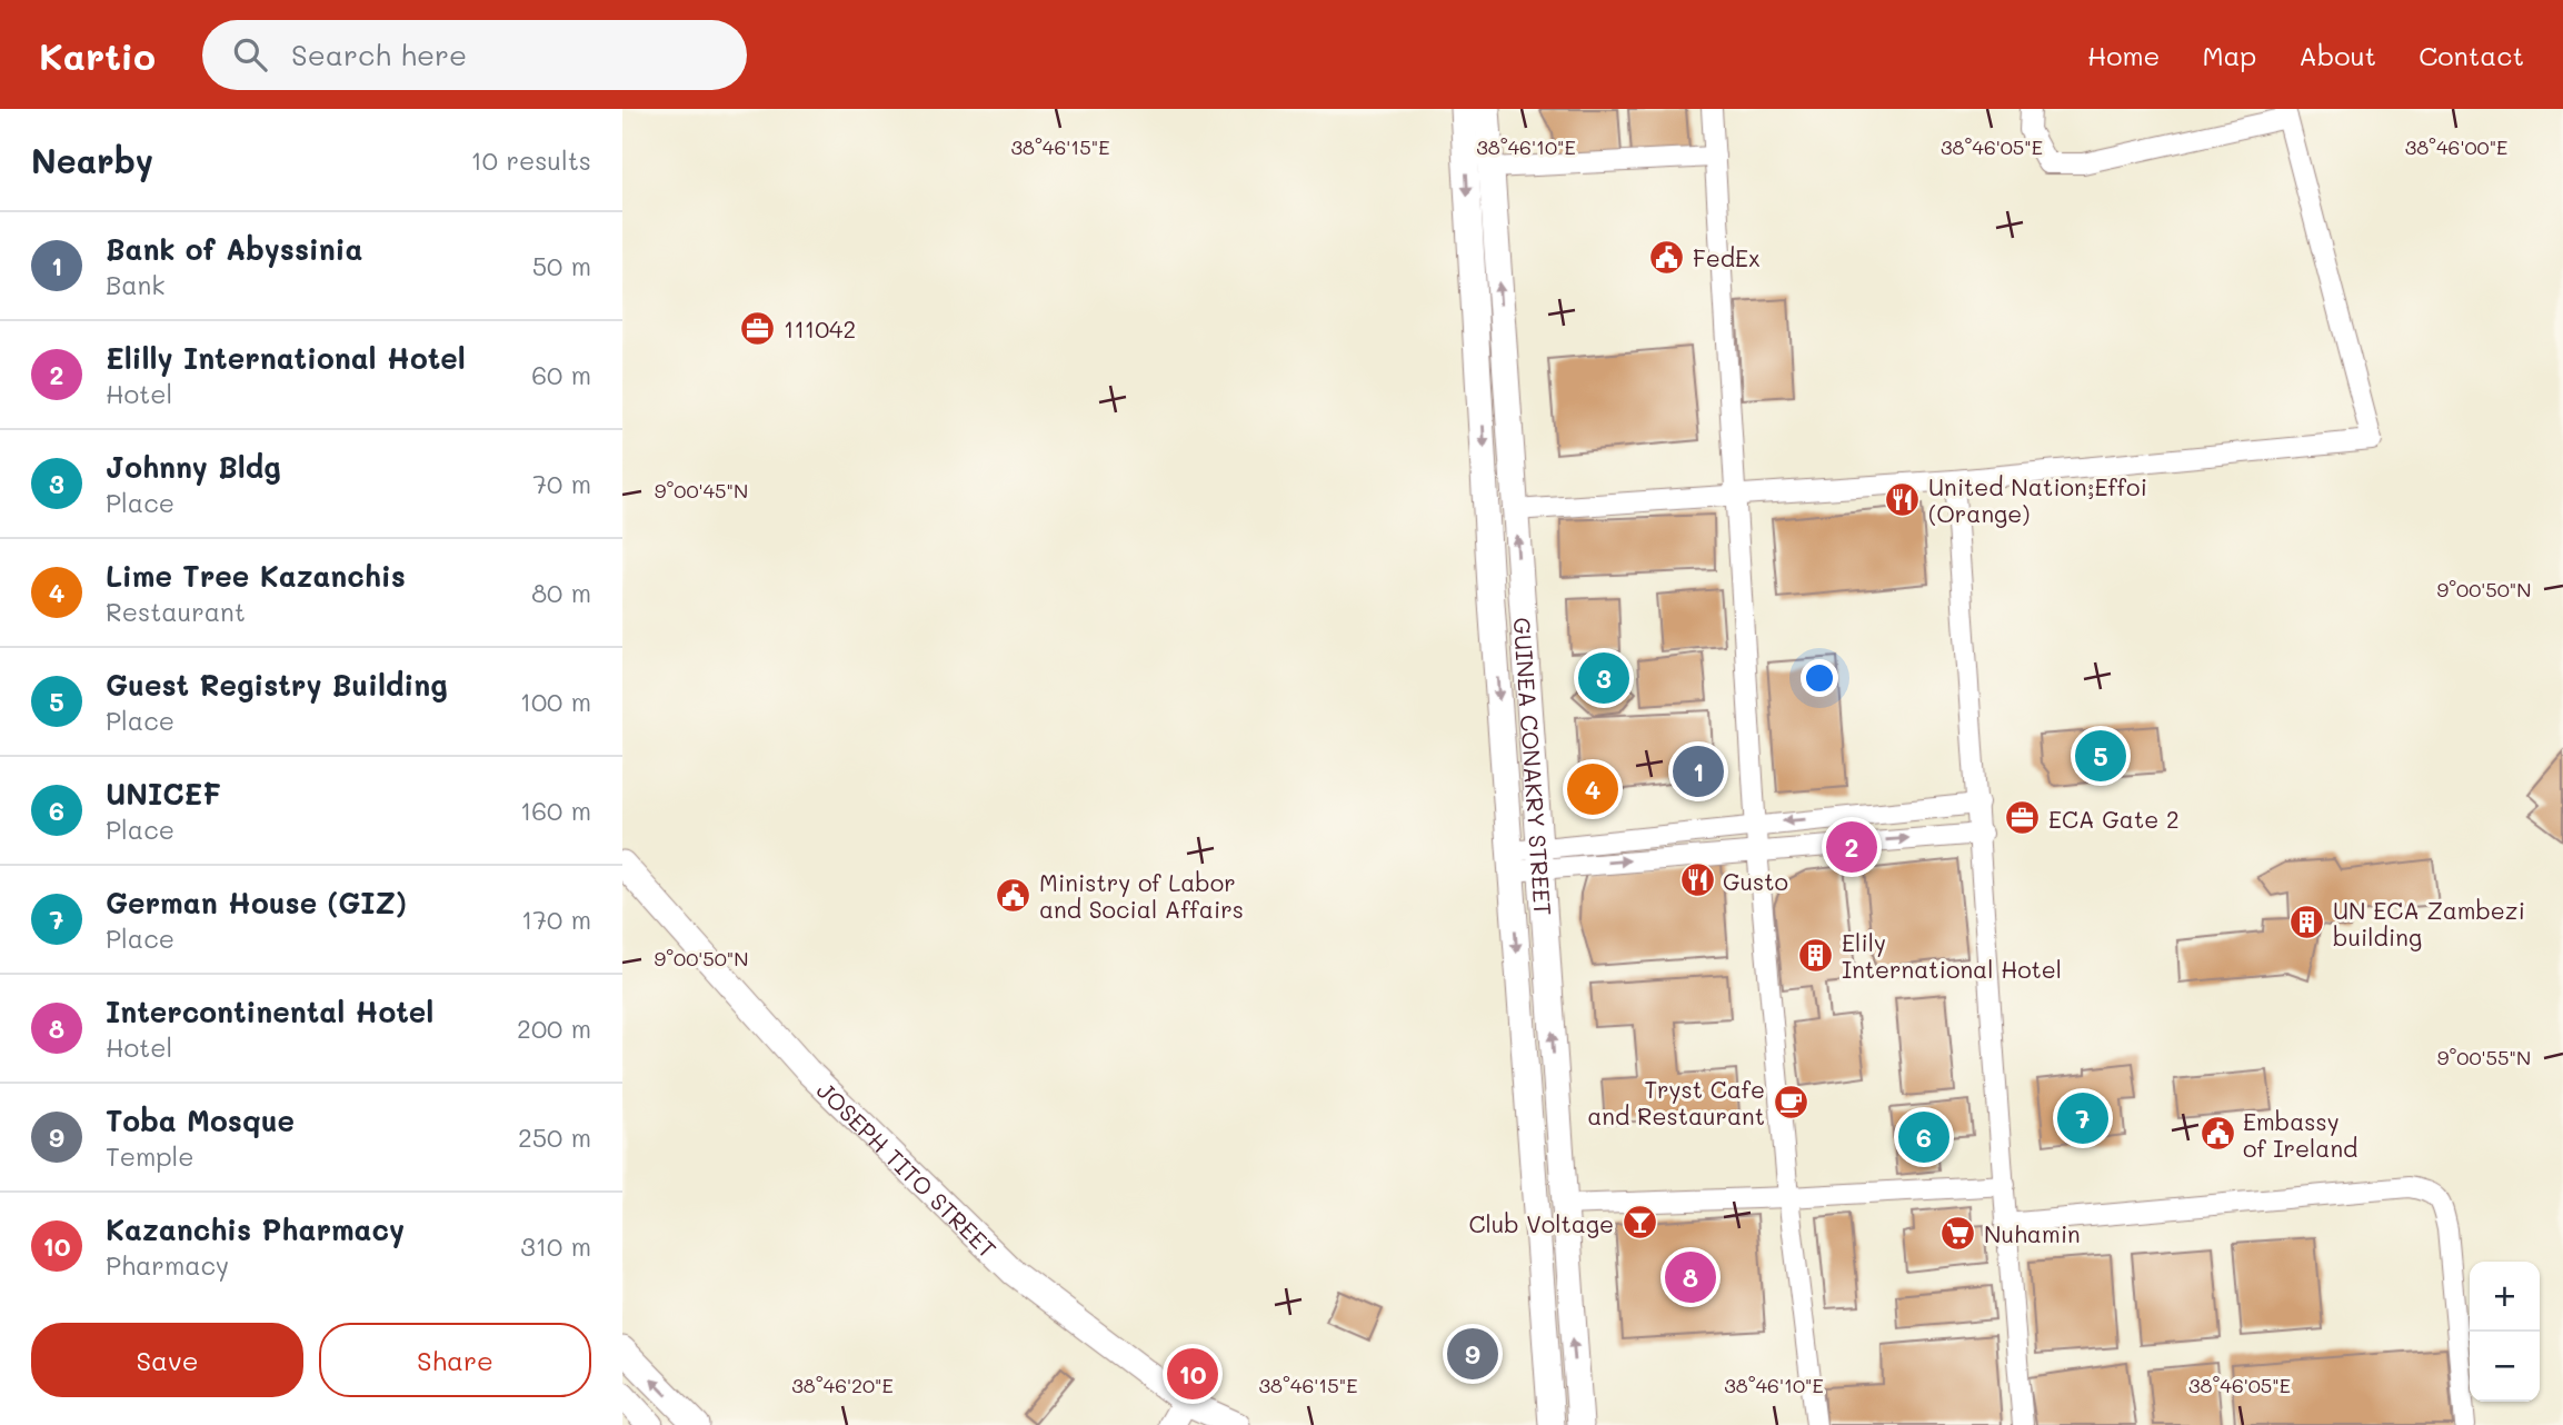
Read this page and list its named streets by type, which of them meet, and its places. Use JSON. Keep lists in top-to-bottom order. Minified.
{"streets":{"main road":["GUINEA CONAKRY STREET","JOSEPH TITO STREET"]},"places":{"public building":["FedEx","Ministry of Labor and Social Affairs","Embassy of Ireland"],"office":["111042","ECA Gate 2"],"restaurant":["United Nation;Effoi (Orange)","Gusto"],"building":["UN ECA Zambezi building","Elily International Hotel"],"cafe":["Tryst Cafe and Restaurant"],"bar":["Club Voltage"],"supermarket":["Nuhamin"]},"page":{"header":"Kartio","search":"Search here","nav":["Home","Map","About","Contact"],"heading":["Nearby","10 results"],"list":[{"mark":"1","name":"Bank of Abyssinia","note":"Bank","value":"50 m"},{"mark":"2","name":"Elilly International Hotel","note":"Hotel","value":"60 m"},{"mark":"3","name":"Johnny Bldg","note":"Place","value":"70 m"},{"mark":"4","name":"Lime Tree Kazanchis","note":"Restaurant","value":"80 m"},{"mark":"5","name":"Guest Registry Building","note":"Place","value":"100 m"},{"mark":"6","name":"UNICEF","note":"Place","value":"160 m"},{"mark":"7","name":"German House (GIZ)","note":"Place","value":"170 m"},{"mark":"8","name":"Intercontinental Hotel","note":"Hotel","value":"200 m"},{"mark":"9","name":"Toba Mosque","note":"Temple","value":"250 m"},{"mark":"10","name":"Kazanchis Pharmacy","note":"Pharmacy","value":"310 m"}],"pins":["3","5","1","4","2","7","6","8","9","10"],"map_buttons":["+","−"],"buttons":["Save","Share"]},"coordinates":["38°46'15\"E","38°46'10\"E","38°46'05\"E","38°46'00\"E","9°00'45\"N","9°00'50\"N","9°00'55\"N","38°46'20\"E"]}
